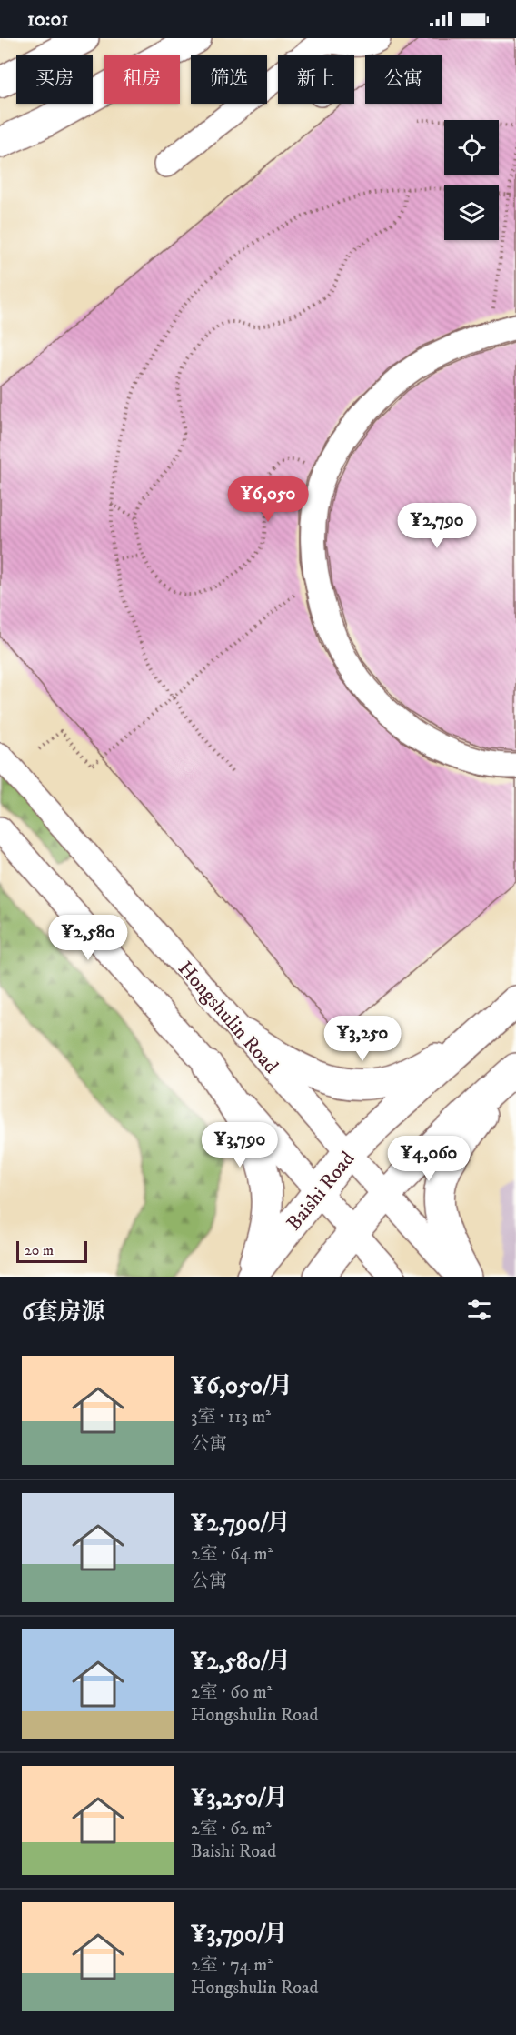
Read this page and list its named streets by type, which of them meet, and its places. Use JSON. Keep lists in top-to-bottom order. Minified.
{"streets":{"main road":["Baishi Road"],"street":["Hongshulin Road"]},"crossings":[["Hongshulin Road","Baishi Road"]],"scale_bar":"20 m","page":{"status":"10:01","chip":["买房","租房","筛选","新上","公寓"],"price":["¥6,050","¥2,790","¥2,580","¥3,250","¥3,790","¥4,060"],"scale":"20 m","heading":"6套房源","list":[{"name":"¥6,050/月","note":"3室 · 113 m² · 公寓"},{"name":"¥2,790/月","note":"2室 · 64 m² · 公寓"},{"name":"¥2,580/月","note":"2室 · 60 m² · Hongshulin Road"},{"name":"¥3,250/月","note":"2室 · 62 m² · Baishi Road"},{"name":"¥3,790/月","note":"2室 · 74 m² · Hongshulin Road"}]}}
